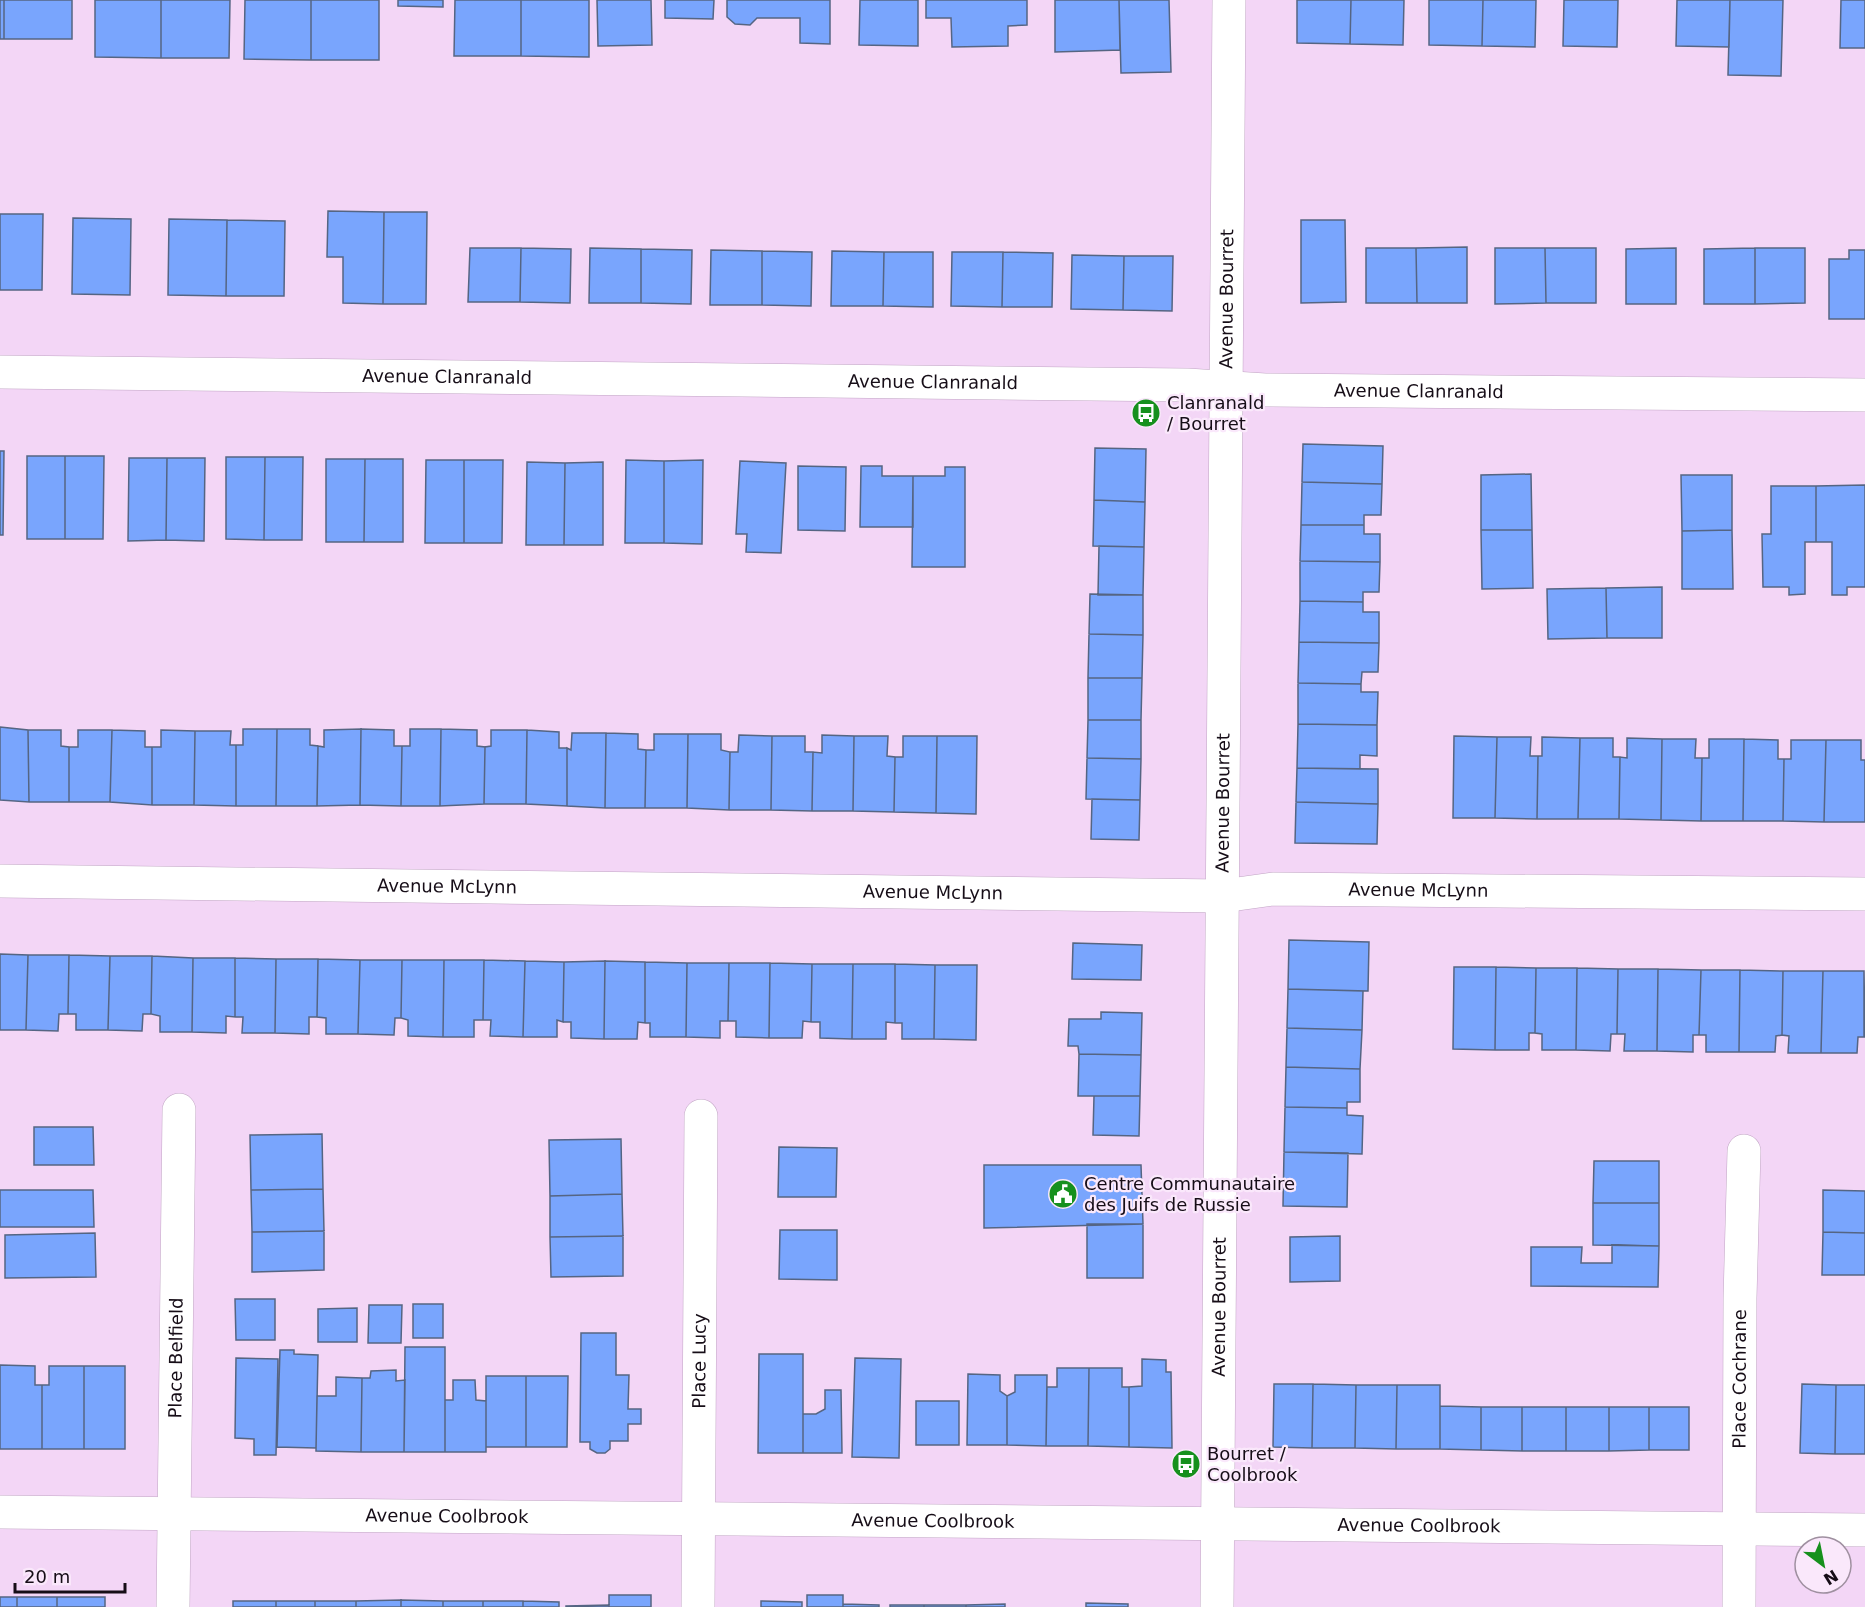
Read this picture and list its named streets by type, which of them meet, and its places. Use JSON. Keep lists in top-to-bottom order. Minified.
{"streets":{"street":["Avenue Bourret","Avenue Clanranald","Avenue McLynn","Place Belfield","Place Lucy","Place Cochrane","Avenue Coolbrook"]},"crossings":[["Avenue Bourret","Avenue Clanranald"],["Avenue Bourret","Avenue McLynn"],["Avenue Bourret","Avenue Coolbrook"],["Place Belfield","Avenue Coolbrook"],["Place Lucy","Avenue Coolbrook"],["Place Cochrane","Avenue Coolbrook"]],"places":{"bus stop":["Clanranald / Bourret","Bourret / Coolbrook"],"public building":["Centre Communautaire des Juifs de Russie"]},"scale_bar":"20 m","north":"bottom right"}
